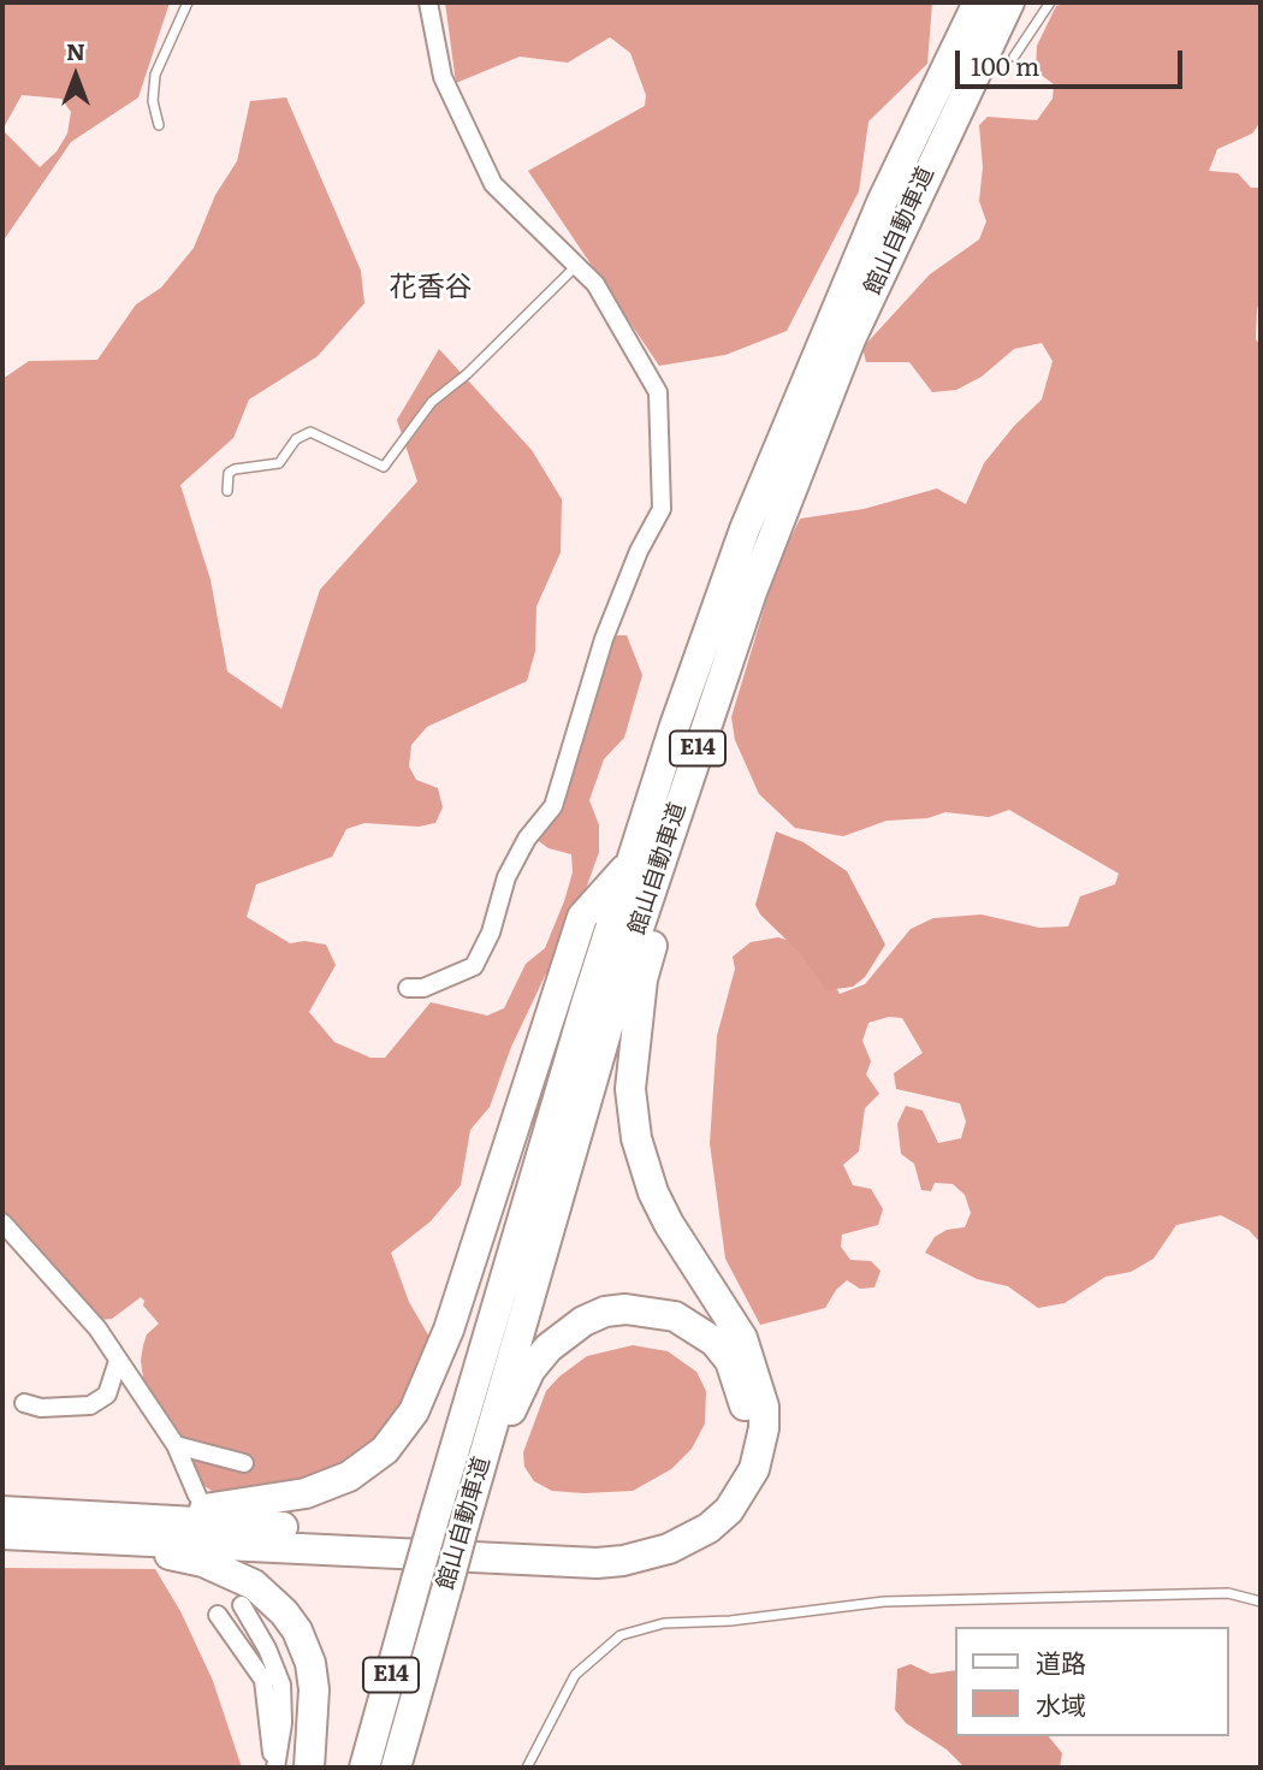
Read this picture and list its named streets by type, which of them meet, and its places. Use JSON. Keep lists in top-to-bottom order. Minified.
{"streets":{"highway":["館山自動車道","E14"]},"districts":["花香谷"],"legend":["道路","水域"],"scale_bar":"100 m","north":"top"}
